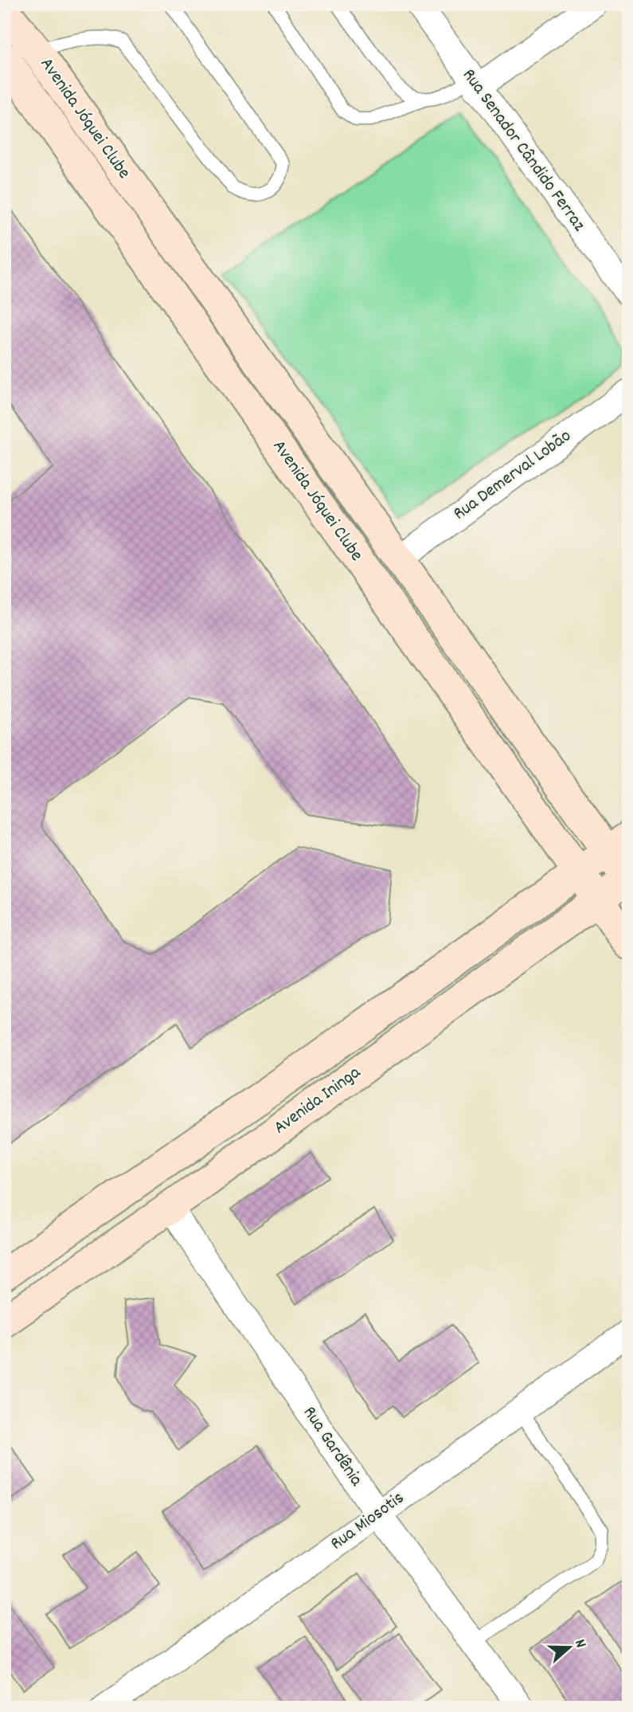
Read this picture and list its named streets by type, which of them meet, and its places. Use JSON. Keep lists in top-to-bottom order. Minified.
{"streets":{"main road":["Avenida Jóquei Clube","Avenida Ininga"],"street":["Rua Senador Cândido Ferraz","Rua Demerval Lobão","Rua Gardênia","Rua Miosotis"]},"crossings":[["Avenida Jóquei Clube","Rua Demerval Lobão"],["Avenida Jóquei Clube","Avenida Ininga"],["Avenida Ininga","Rua Gardênia"],["Rua Gardênia","Rua Miosotis"]],"north":"right"}
